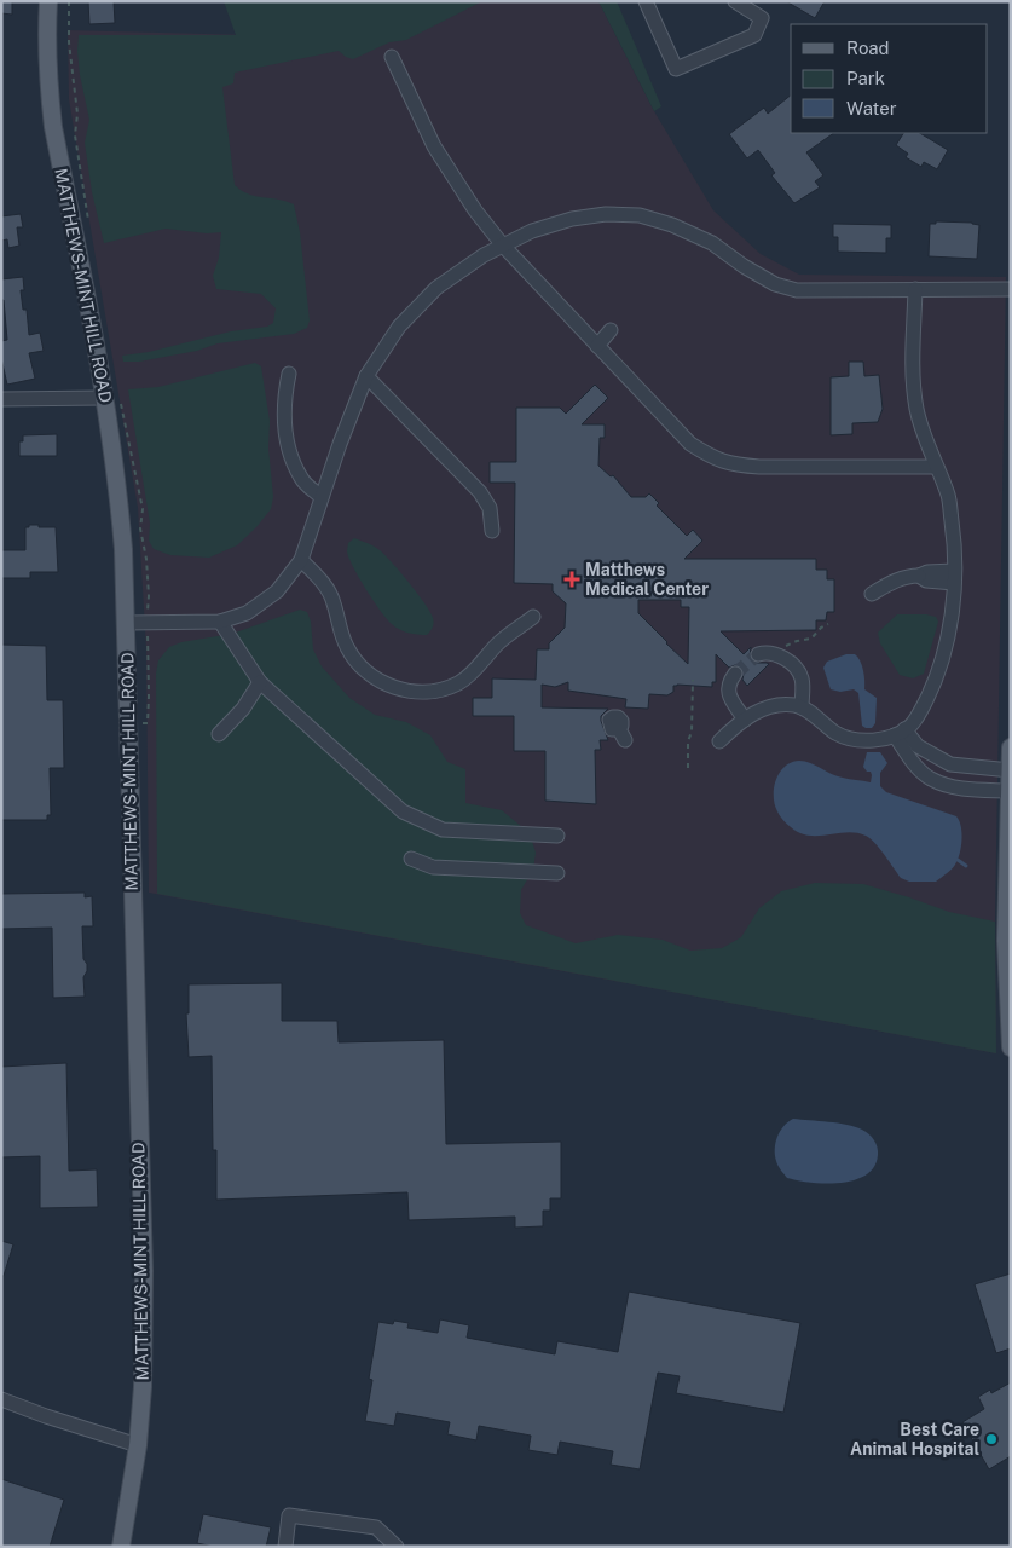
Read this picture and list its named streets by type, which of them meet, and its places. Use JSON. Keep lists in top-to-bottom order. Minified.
{"streets":{"main road":["MATTHEWS-MINT HILL ROAD"]},"places":{"health":["Matthews Medical Center"],"other":["Best Care Animal Hospital"]},"legend":["Road","Park","Water"]}
